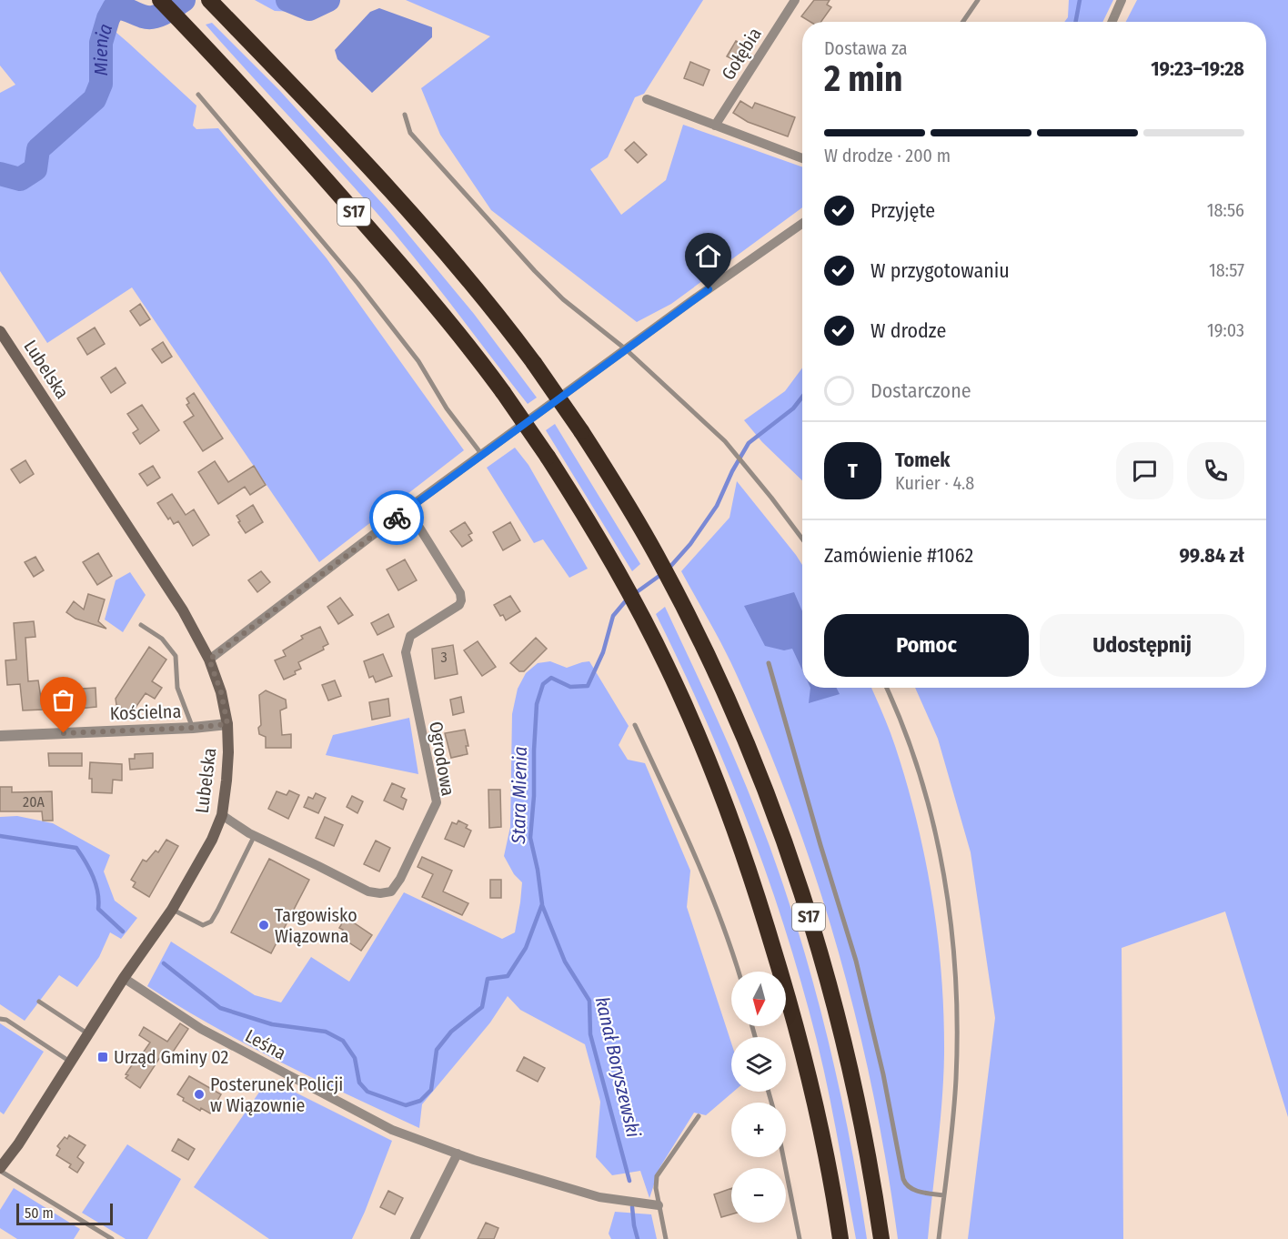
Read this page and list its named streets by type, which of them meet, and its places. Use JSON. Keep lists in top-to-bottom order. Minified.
{"streets":{"highway":["S17"],"main road":["Lubelska"],"street":["Gołębia","Kościelna","Ogrodowa","Leśna"]},"crossings":[["Lubelska","Kościelna"],["Lubelska","Ogrodowa"],["Lubelska","Leśna"]],"water":["Mienia","Stara Mienia","kanał Boryszewski"],"places":{"other":["Targowisko Wiązowna","Posterunek Policji w Wiązownie"],"transit":["Urząd Gminy 02"]},"house_numbers":["3","20A"],"scale_bar":"50 m","north":"bottom","page":{"heading":["2 min","Dostawa za","19:23–19:28"],"panel":["Tomek","Kurier · 4.8","Zamówienie #1062","99.84 zł"],"bar":"W drodze · 200 m","list":[["Przyjęte","18:56"],["W przygotowaniu","18:57"],["W drodze","19:03"],"Dostarczone"],"round":"T","buttons":["Pomoc","Udostępnij"],"map_buttons":["+","−"],"scale":"50 m"}}
